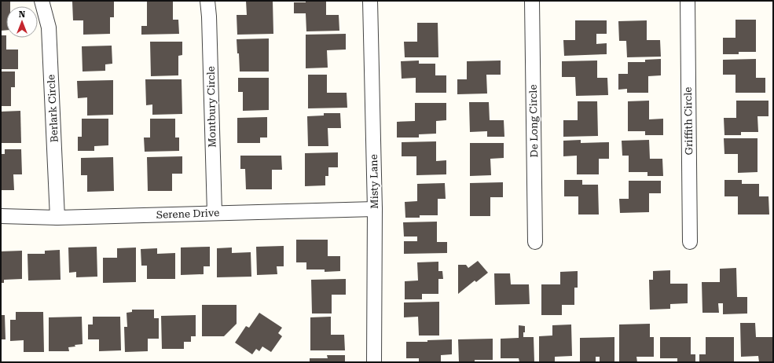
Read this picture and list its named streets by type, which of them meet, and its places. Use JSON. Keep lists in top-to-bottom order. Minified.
{"streets":{"street":["Montbury Circle","Berlark Circle","De Long Circle","Griffith Circle","Misty Lane","Serene Drive"]},"crossings":[["Montbury Circle","Serene Drive"],["Berlark Circle","Serene Drive"],["Misty Lane","Serene Drive"]],"north":"top"}
